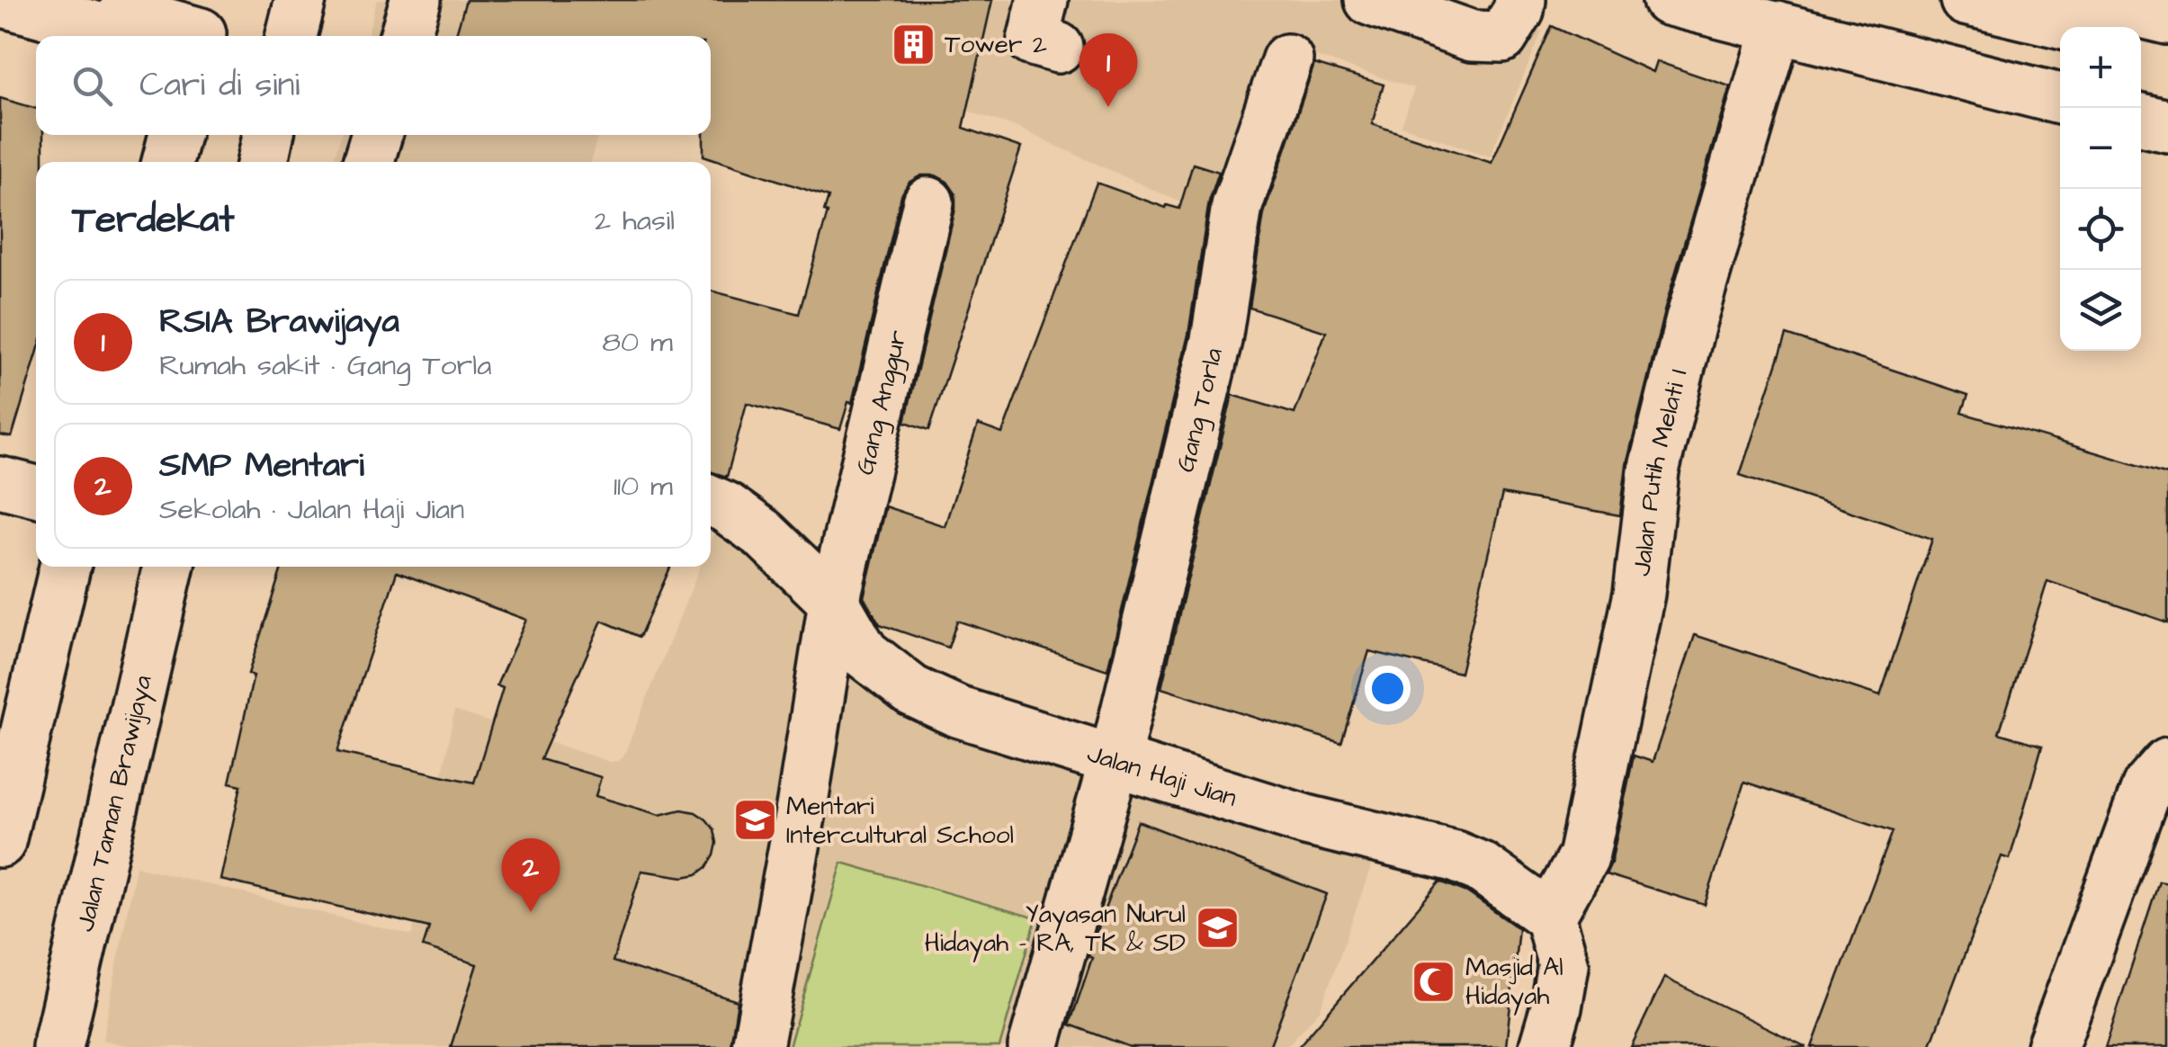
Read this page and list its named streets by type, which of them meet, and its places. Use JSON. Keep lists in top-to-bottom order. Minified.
{"streets":{"street":["Gang Anggur","Gang Torla","Jalan Putih Melati I","Jalan Haji Jian","Jalan Taman Brawijaya"]},"crossings":[["Gang Anggur","Jalan Haji Jian"],["Gang Torla","Jalan Haji Jian"],["Jalan Putih Melati I","Jalan Haji Jian"]],"places":{"building":["Tower 2"],"school or university":["Mentari Intercultural School","Yayasan Nurul Hidayah - RA, TK & SD"],"mosque":["Masjid Al Hidayah"]},"page":{"map_buttons":["+","−"],"pins":["1","2"],"search":"Cari di sini","heading":["Terdekat","2 hasil"],"list":[{"mark":"1","name":"RSIA Brawijaya","note":"Rumah sakit · Gang Torla","value":"80 m"},{"mark":"2","name":"SMP Mentari","note":"Sekolah · Jalan Haji Jian","value":"110 m"}]}}
